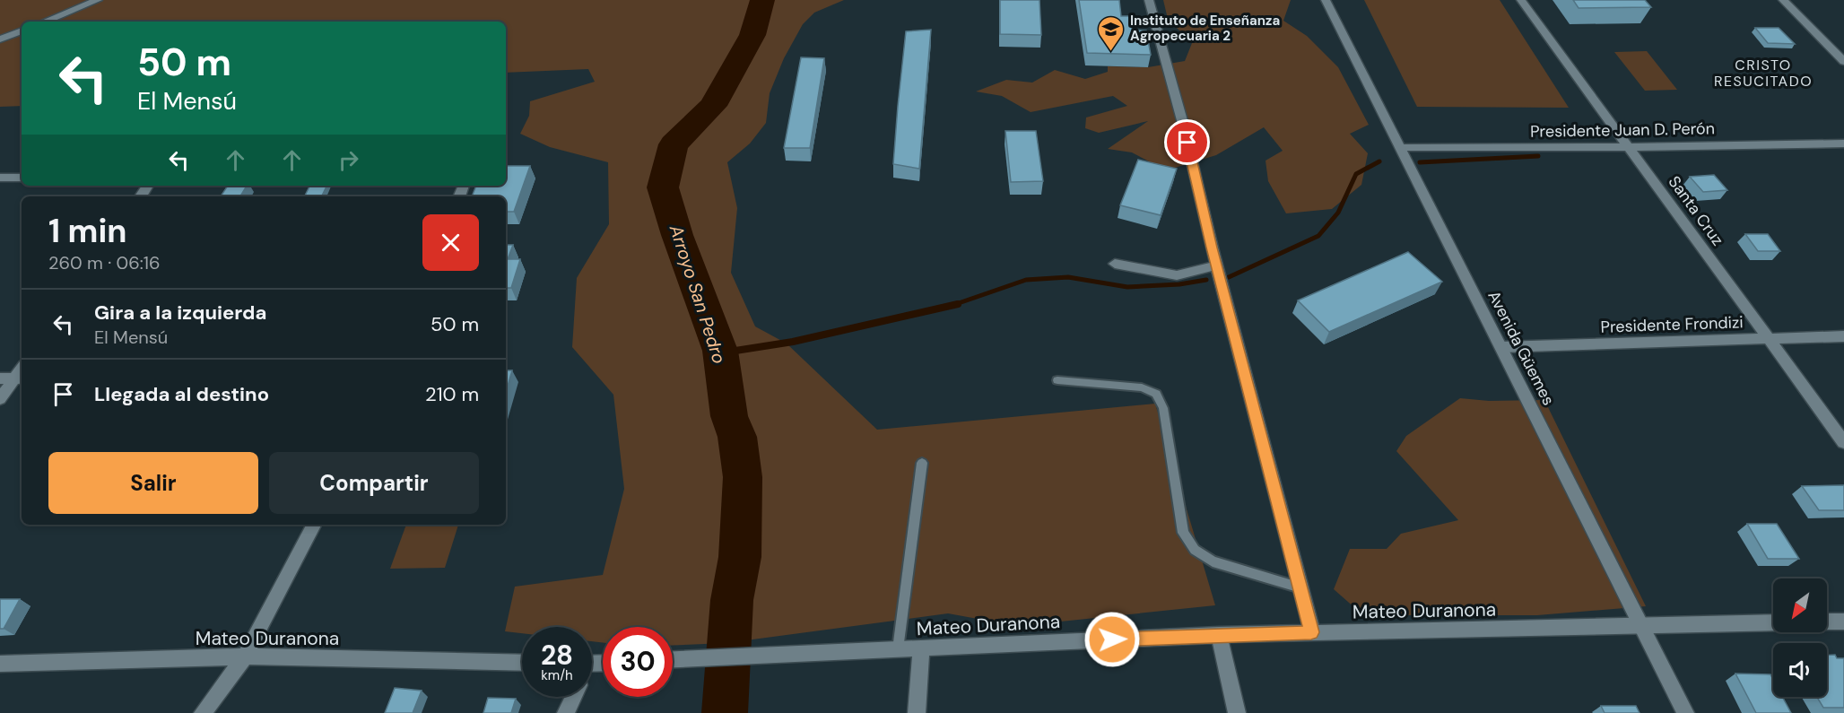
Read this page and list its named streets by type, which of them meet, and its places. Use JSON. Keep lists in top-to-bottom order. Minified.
{"streets":{"street":["Presidente Juan D. Perón","Santa Cruz","Presidente Frondizi","Avenida Güemes","Mateo Duranona"]},"crossings":[["Presidente Juan D. Perón","Santa Cruz"],["Presidente Juan D. Perón","Avenida Güemes"],["Santa Cruz","Presidente Frondizi"],["Presidente Frondizi","Avenida Güemes"],["Avenida Güemes","Mateo Duranona"]],"districts":["CRISTO RESUCITADO"],"water":["Arroyo San Pedro"],"places":{"school or university":["Instituto de Enseñanza Agropecuaria 2"]},"north":"bottom left","page":{"turn":["50 m","El Mensú"],"heading":["1 min","260 m · 06:16"],"list":[{"name":"Gira a la izquierda","note":"El Mensú","value":"50 m"},{"name":"Llegada al destino","value":"210 m"}],"buttons":["Salir","Compartir"],"speed":"28 km/h","limit":"30"}}
